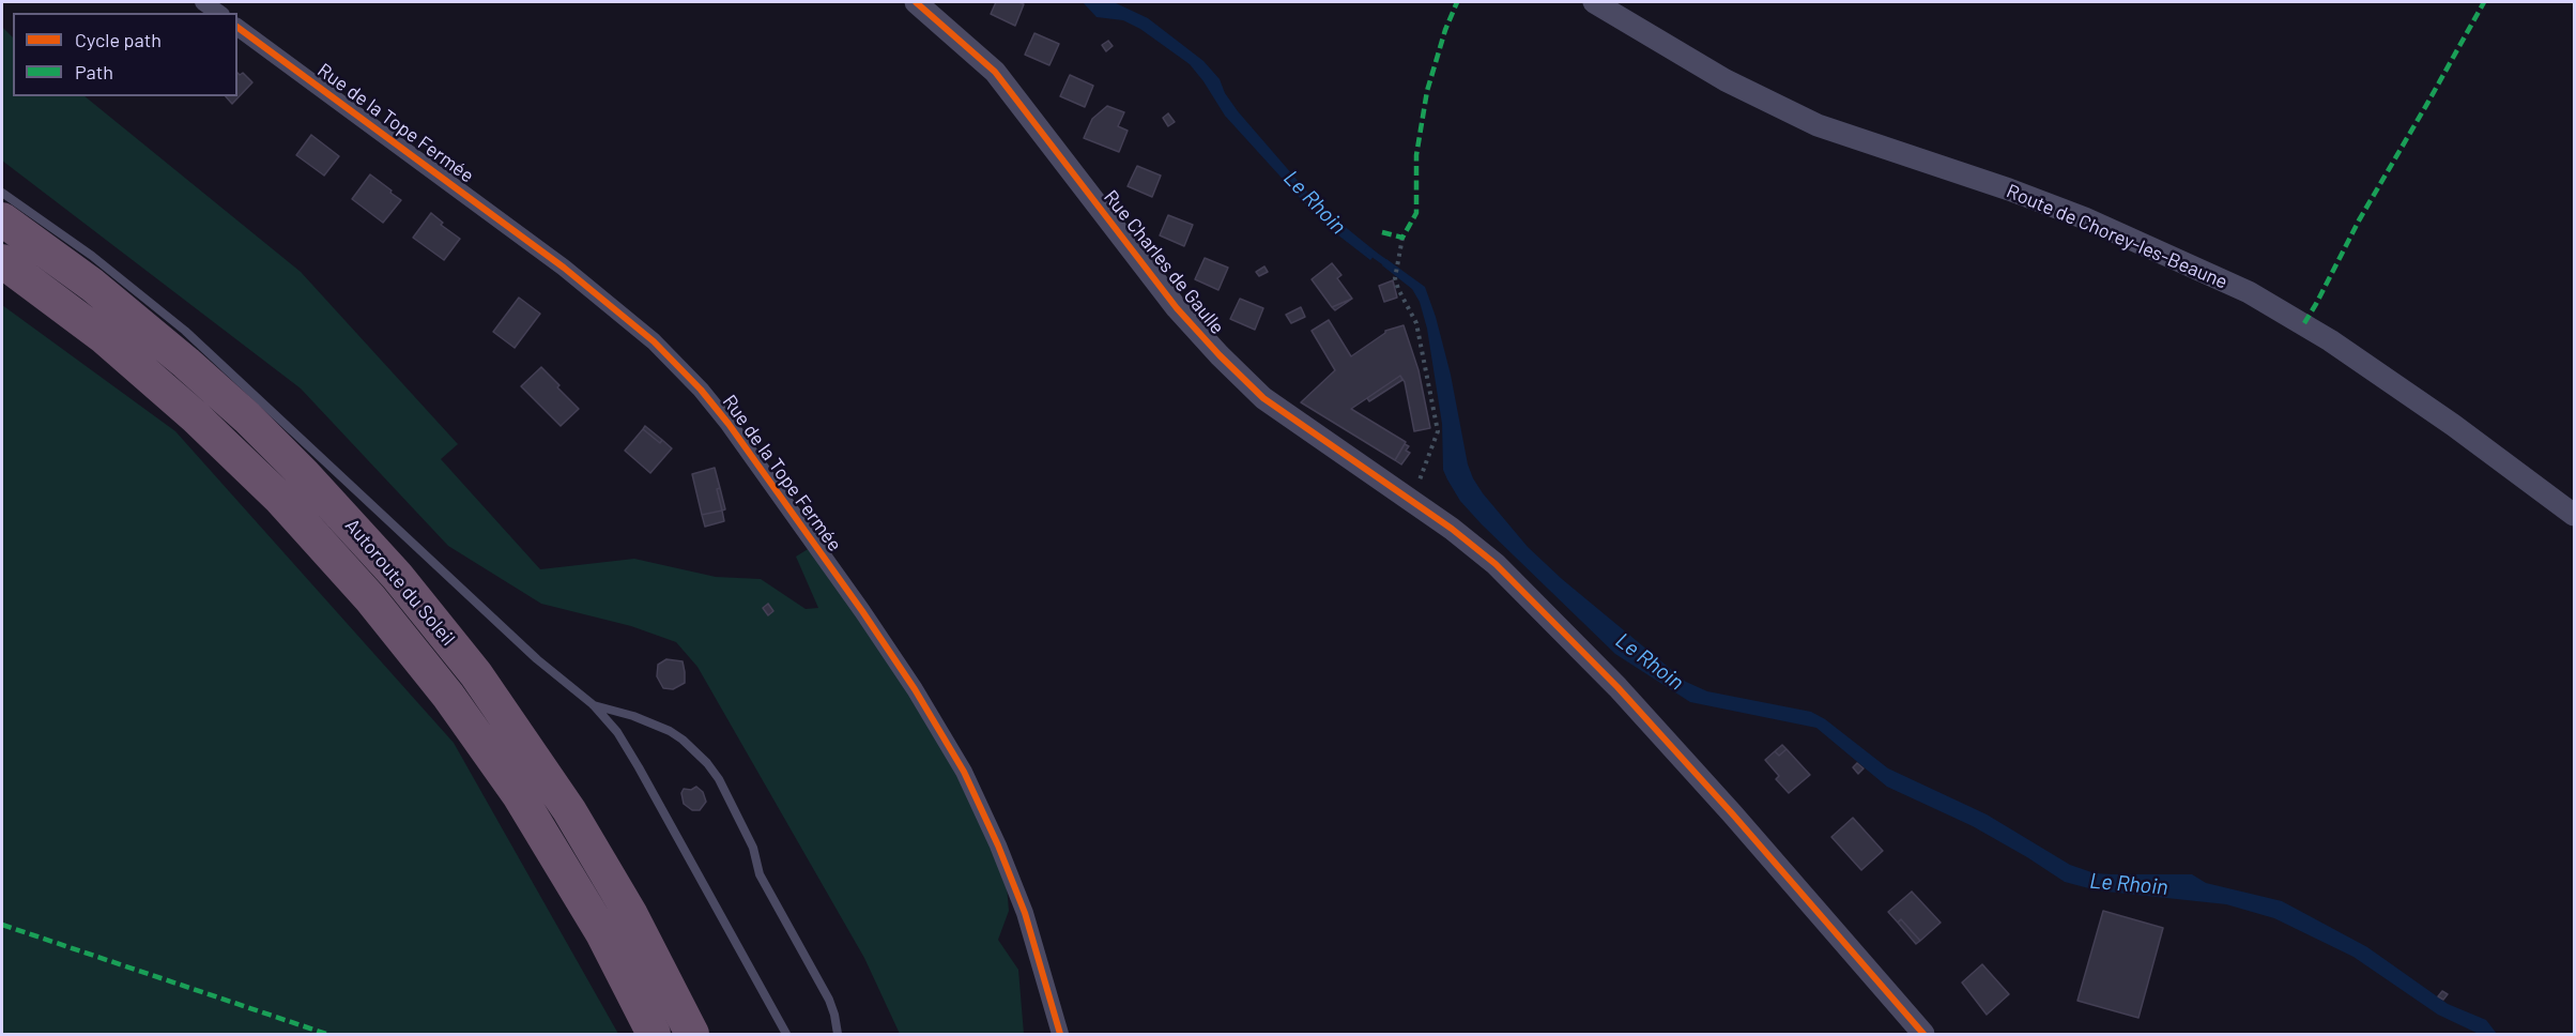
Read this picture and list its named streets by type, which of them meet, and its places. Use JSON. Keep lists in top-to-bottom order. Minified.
{"streets":{"highway":["Autoroute du Soleil"],"street":["Rue de la Tope Fermée","Route de Chorey-les-Beaune","Rue Charles de Gaulle"]},"water":["Le Rhoin"],"legend":["Cycle path","Path"]}
